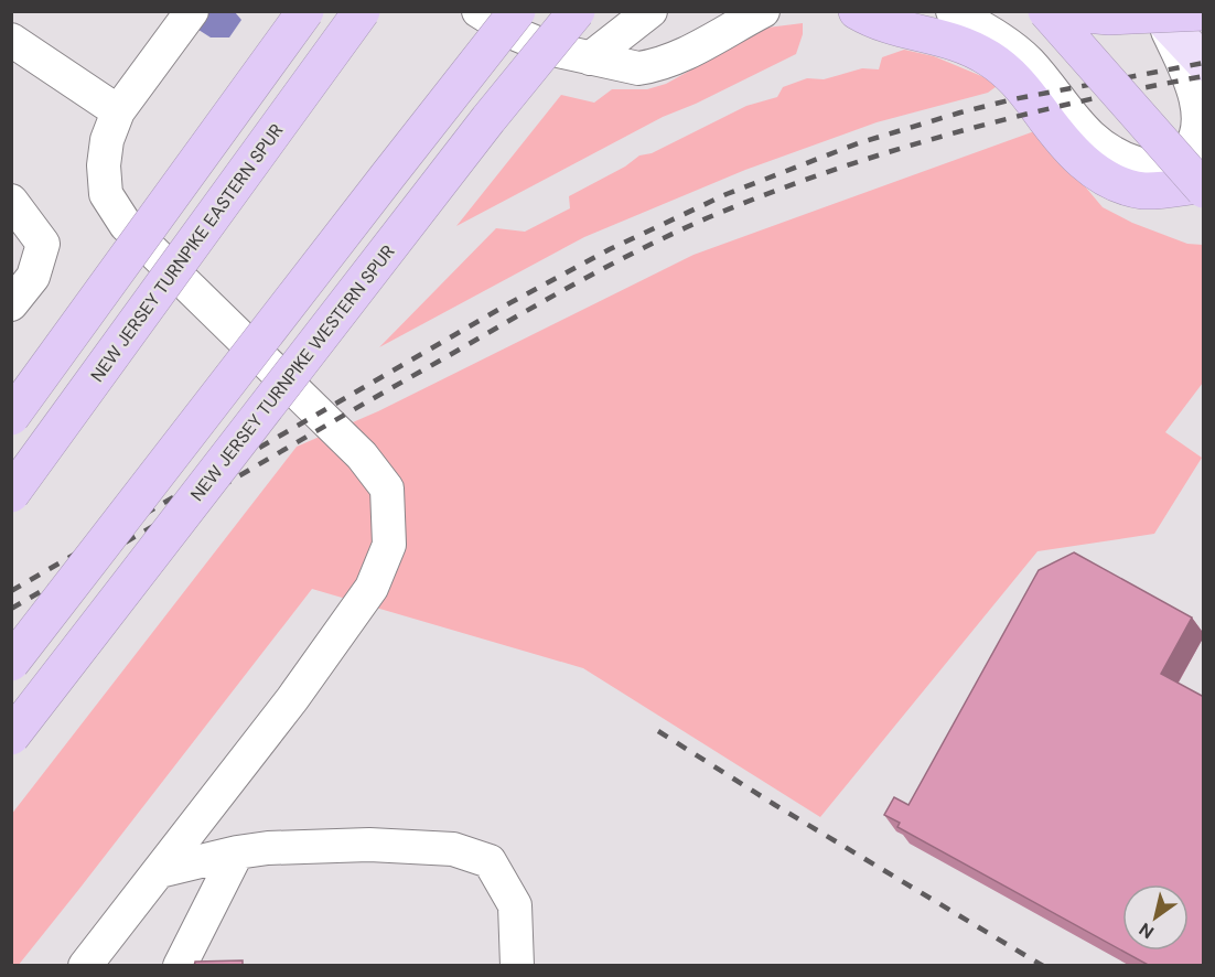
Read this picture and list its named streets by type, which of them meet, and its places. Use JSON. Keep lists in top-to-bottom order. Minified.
{"streets":{"highway":["NEW JERSEY TURNPIKE EASTERN SPUR","NEW JERSEY TURNPIKE WESTERN SPUR"]},"north":"bottom left"}
